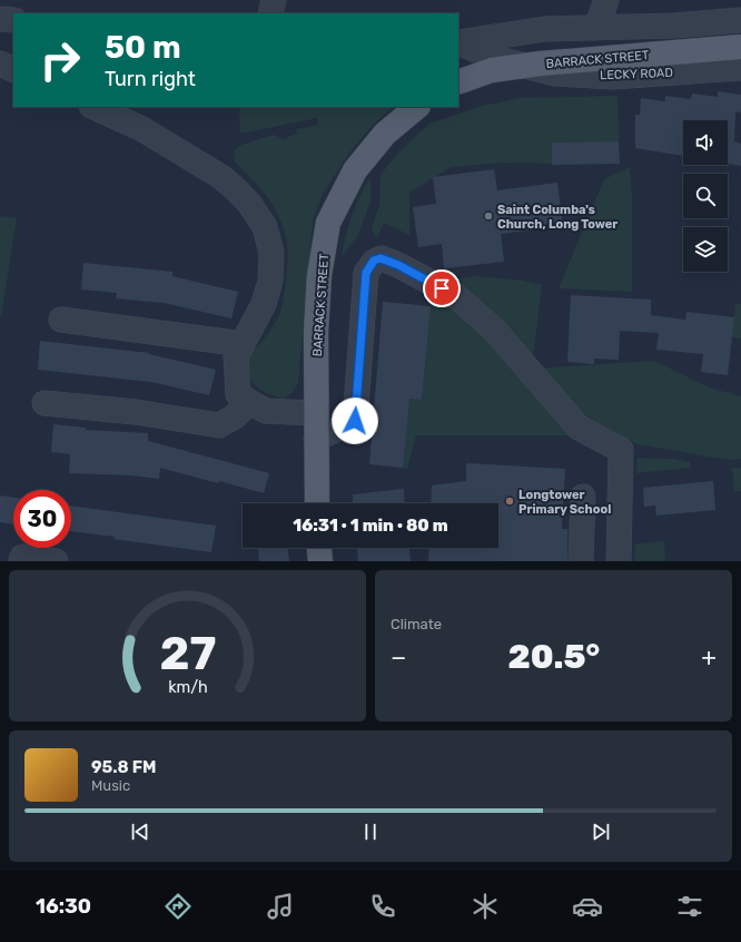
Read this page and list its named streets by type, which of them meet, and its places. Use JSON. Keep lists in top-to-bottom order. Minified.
{"streets":{"main road":["BARRACK STREET"],"street":["LECKY ROAD"]},"places":["Saint Columba's Church, Long Tower","Longtower Primary School"],"page":{"turn":["50 m","Turn right"],"limit":"30","trip":"16:31 · 1 min · 80 m","tile":"Climate","heat":["−","20.5°","+"],"song":["95.8 FM","Music"],"tabs":"16:30","gauge":["27","km/h"]}}
